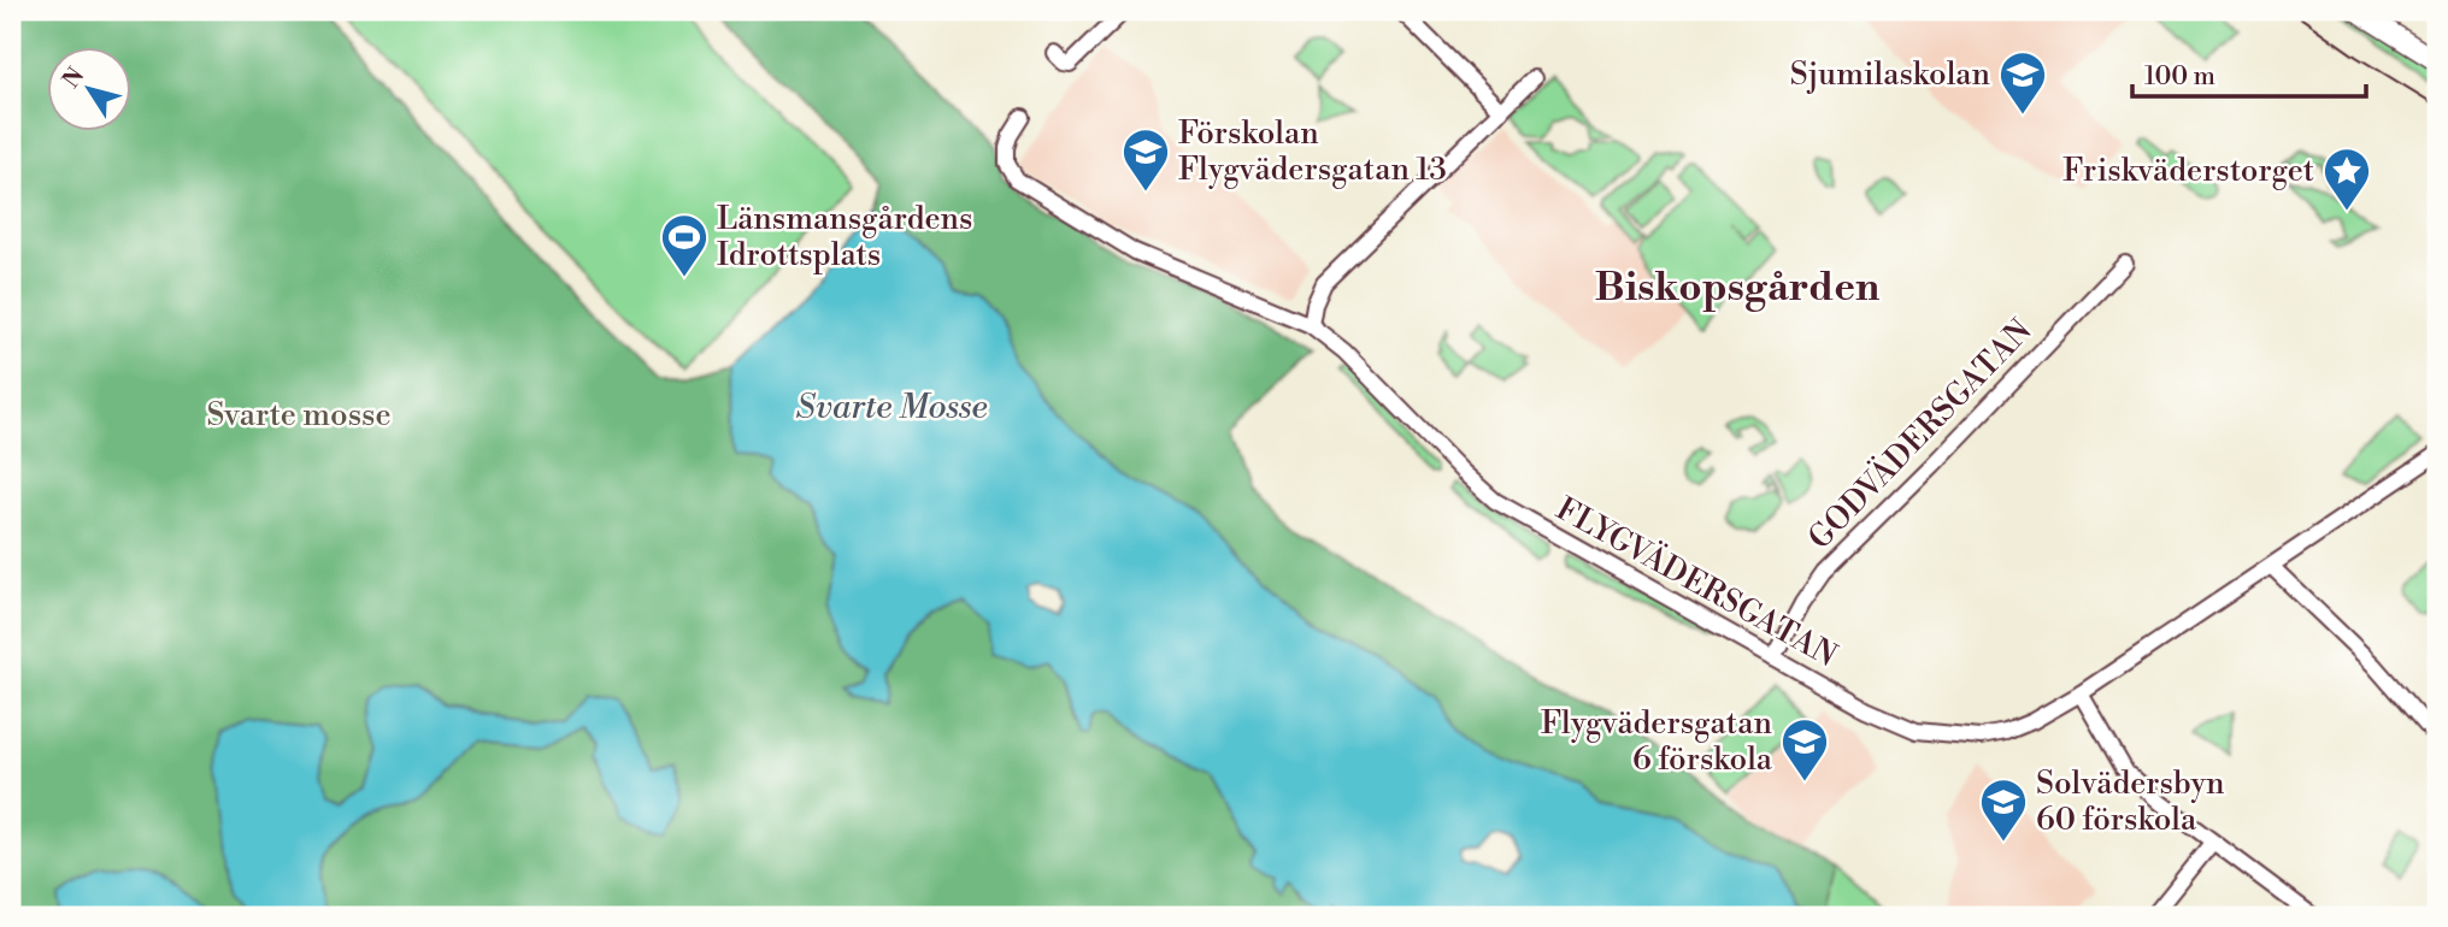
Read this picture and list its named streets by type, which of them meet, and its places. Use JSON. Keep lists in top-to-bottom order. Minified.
{"streets":{"street":["GODVÄDERSGATAN","FLYGVÄDERSGATAN"]},"crossings":[["GODVÄDERSGATAN","FLYGVÄDERSGATAN"]],"districts":["Biskopsgården"],"water":["Svarte Mosse"],"parks":["Svarte mosse"],"places":{"school or university":["Sjumilaskolan","Förskolan Flygvädersgatan 13","Flygvädersgatan 6 förskola","Solvädersbyn 60 förskola"],"place":["Friskväderstorget"],"sports":["Länsmansgårdens Idrottsplats"]},"scale_bar":"100 m","north":"top left"}
